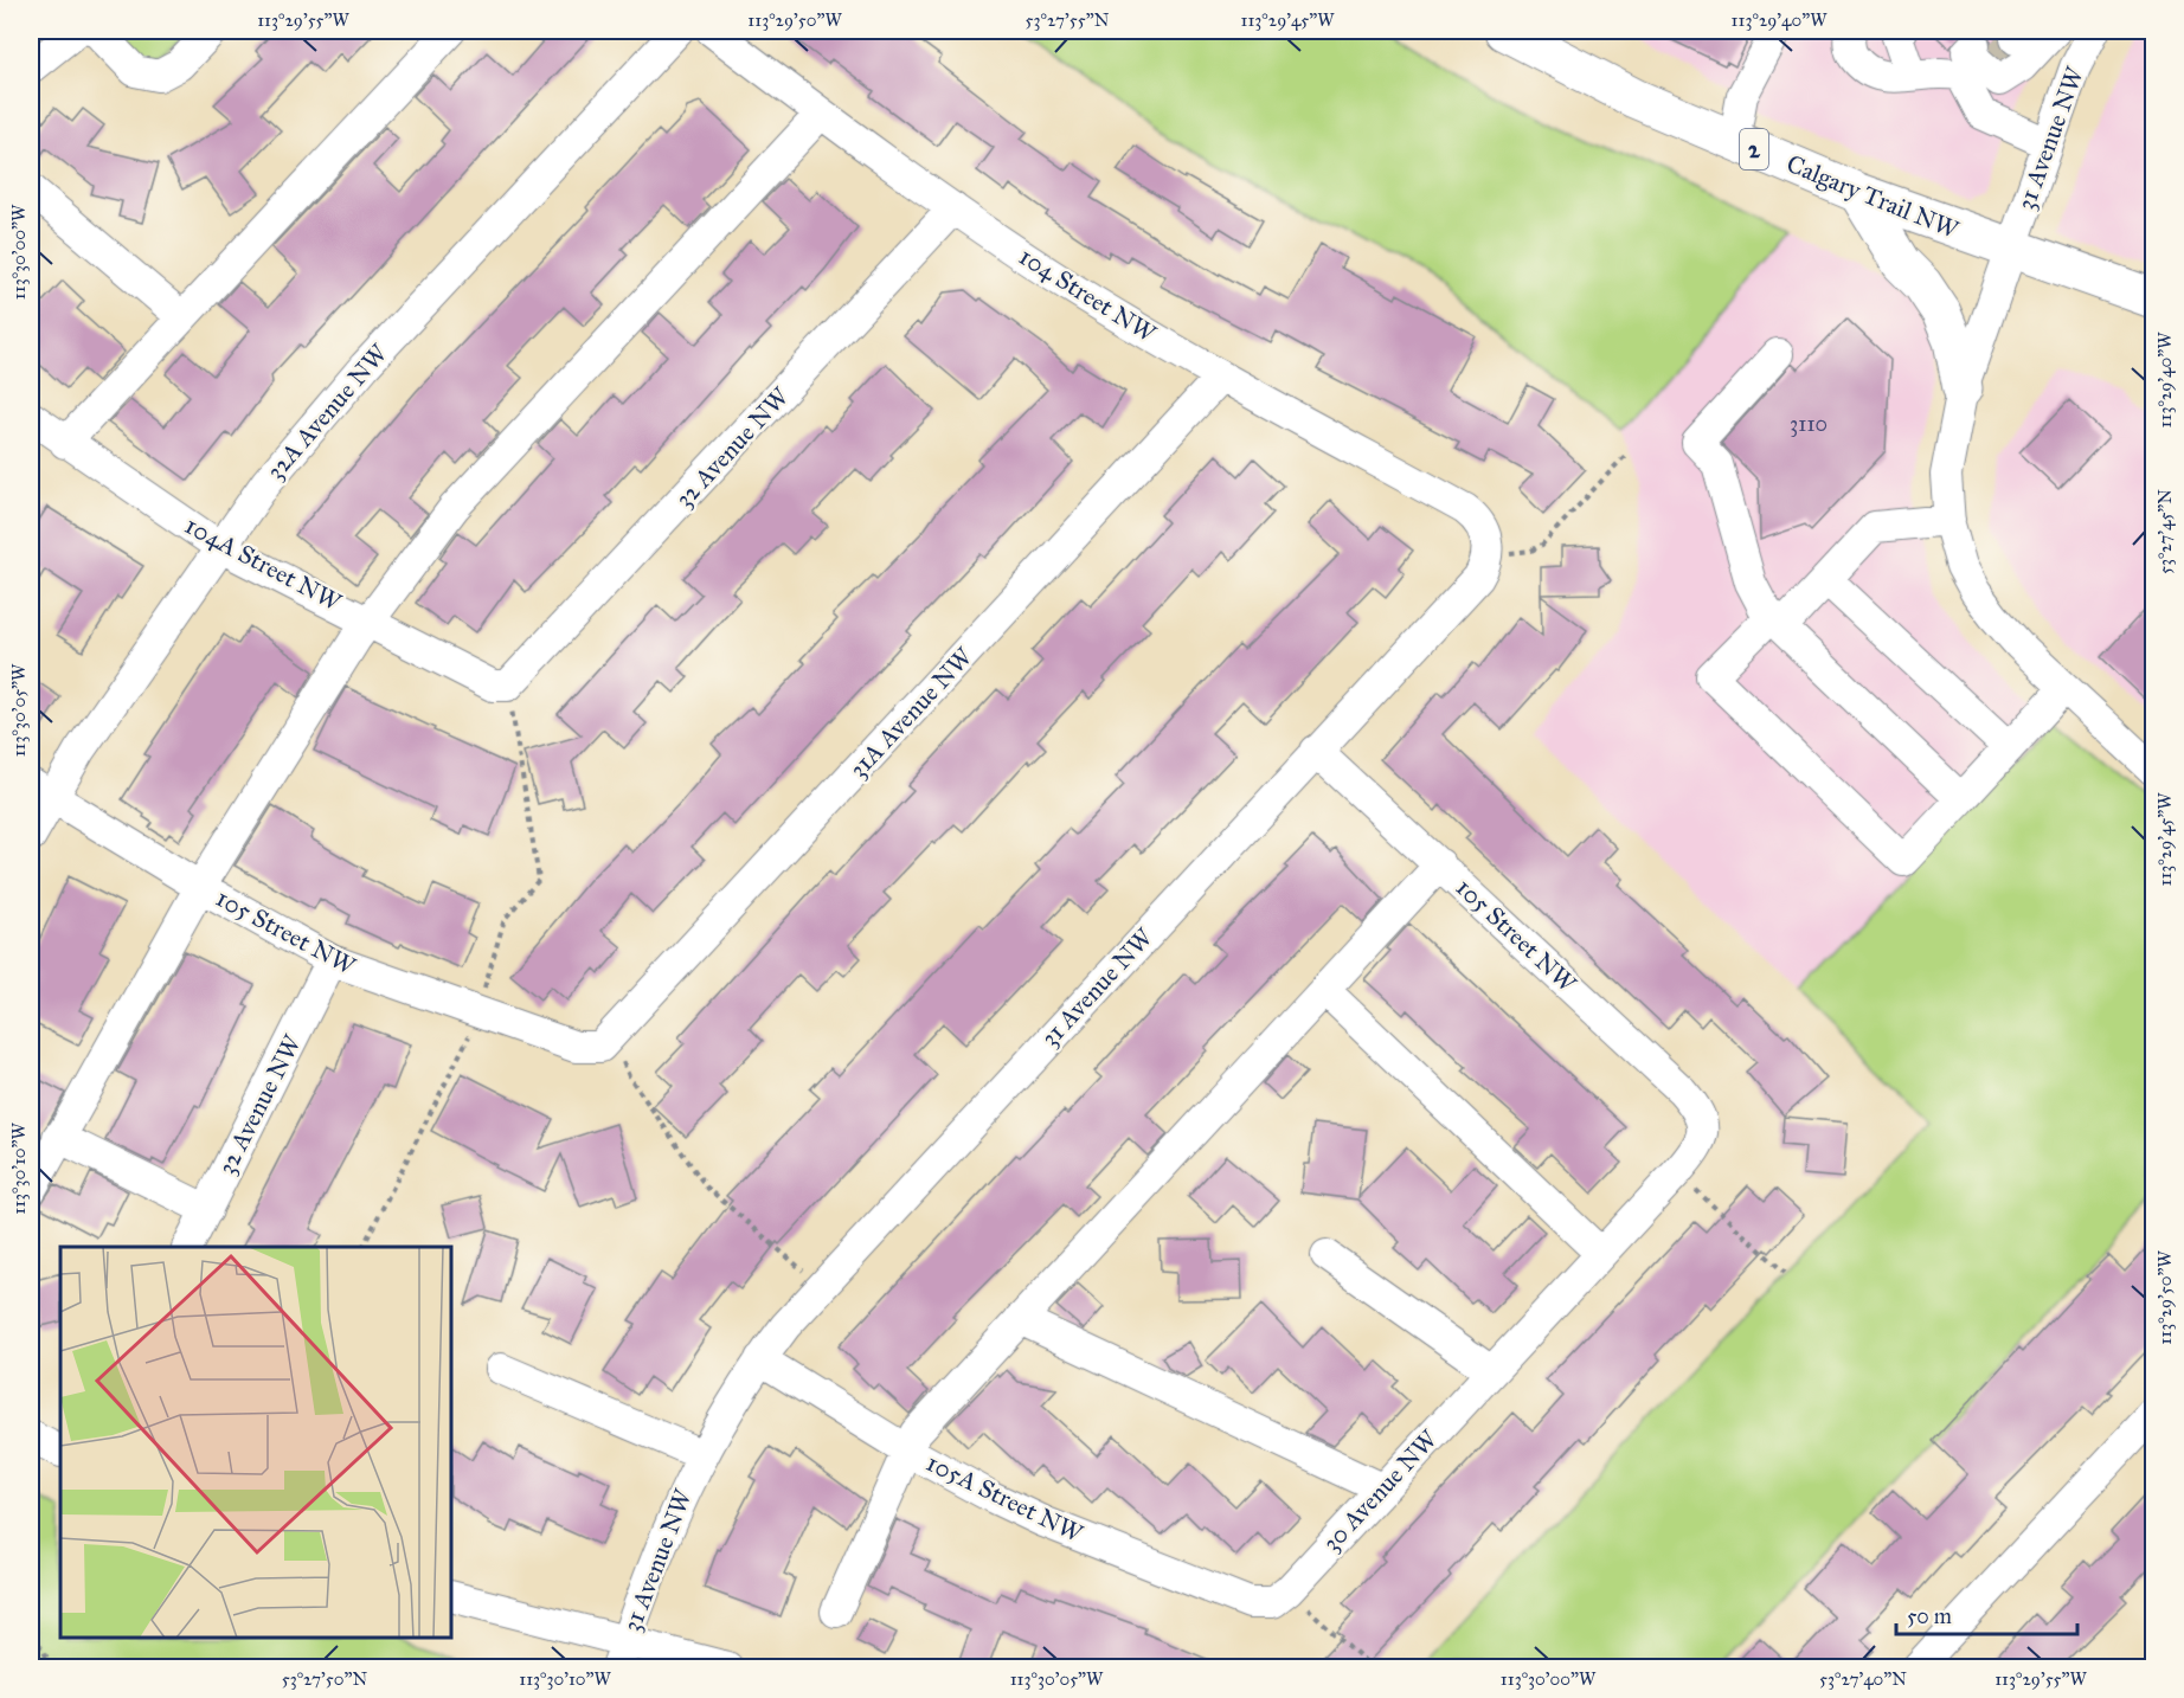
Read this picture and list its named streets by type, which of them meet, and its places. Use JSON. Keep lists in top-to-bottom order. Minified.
{"streets":{"highway":["2","Calgary Trail NW"],"street":["31 Avenue NW","104 Street NW","32A Avenue NW","32 Avenue NW","104A Street NW","31A Avenue NW","105 Street NW","30 Avenue NW","105A Street NW"]},"crossings":[["31 Avenue NW","Calgary Trail NW"],["31 Avenue NW","104 Street NW"],["31 Avenue NW","105 Street NW"],["31 Avenue NW","105A Street NW"],["104 Street NW","32 Avenue NW"],["104 Street NW","31A Avenue NW"],["32A Avenue NW","104A Street NW"],["32A Avenue NW","105 Street NW"],["32 Avenue NW","104A Street NW"],["32 Avenue NW","105 Street NW"],["31A Avenue NW","105 Street NW"],["105 Street NW","30 Avenue NW"],["30 Avenue NW","105A Street NW"]],"house_numbers":["3110"],"scale_bar":"50 m","coordinates":["113°29'55\"W","113°29'50\"W","53°27'55\"N","113°29'45\"W","113°29'40\"W","113°30'00\"W","53°27'45\"N","113°30'05\"W","113°30'10\"W","53°27'50\"N","53°27'40\"N"]}
